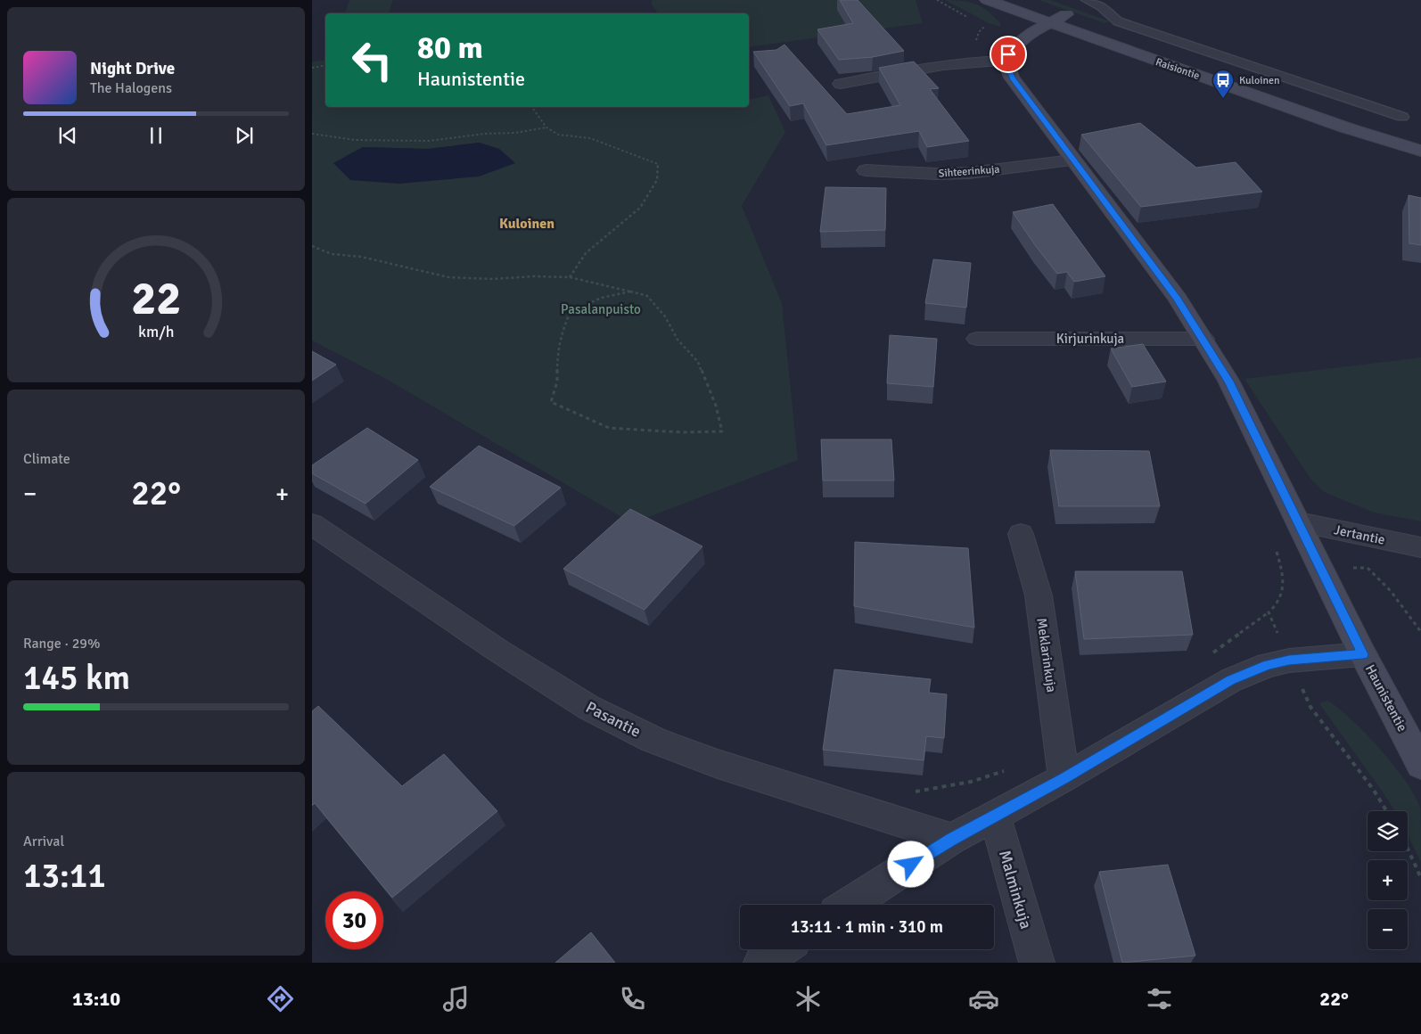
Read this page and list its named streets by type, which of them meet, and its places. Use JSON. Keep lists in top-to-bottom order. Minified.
{"streets":{"main road":["Raisiontie","Haunistentie"],"street":["Sihteerinkuja","Kirjurinkuja","Jertantie","Meklarinkuja","Pasantie","Malminkuja"]},"crossings":[["Sihteerinkuja","Haunistentie"],["Kirjurinkuja","Haunistentie"],["Jertantie","Haunistentie"]],"districts":["Kuloinen"],"parks":["Pasalanpuisto"],"places":{"bus stop":["Kuloinen"]},"page":{"turn":["80 m","Haunistentie"],"song":["Night Drive","The Halogens"],"tile":["Climate",["Range · 29%","145 km"],["Arrival","13:11"]],"heat":["−","22°","+"],"map_buttons":["+","−"],"limit":"30","trip":"13:11 · 1 min · 310 m","tabs":["13:10","22°"],"gauge":["22","km/h"]}}
